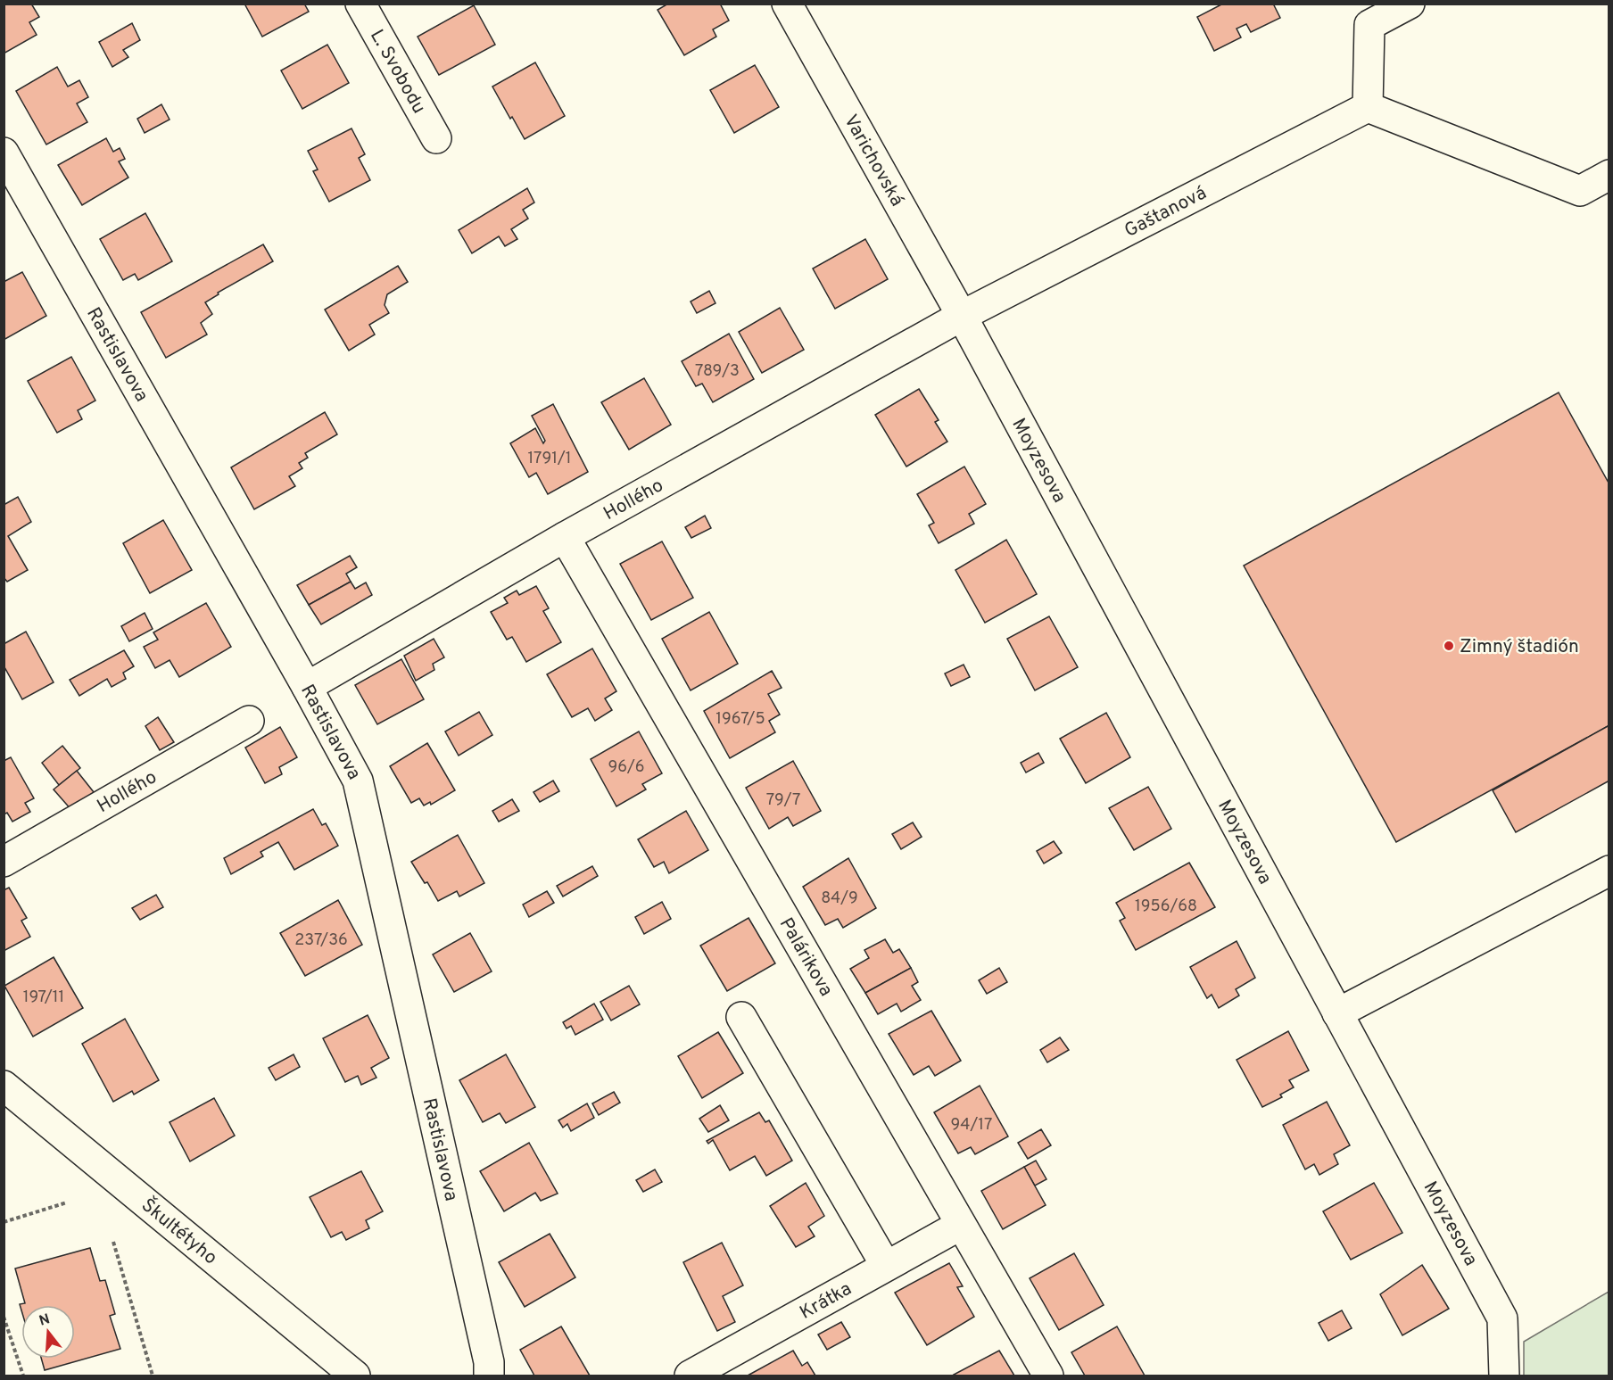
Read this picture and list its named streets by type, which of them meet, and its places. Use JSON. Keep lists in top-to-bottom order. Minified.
{"streets":{"street":["L. Svobodu","Varichovská","Gaštanová","Rastislavova","Moyzesova","Hollého","Palárikova","Škultétyho","Krátka"]},"crossings":[["Varichovská","Gaštanová"],["Varichovská","Moyzesova"],["Varichovská","Hollého"],["Gaštanová","Moyzesova"],["Gaštanová","Hollého"],["Rastislavova","Hollého"],["Moyzesova","Hollého"],["Hollého","Palárikova"],["Palárikova","Krátka"]],"places":["Zimný štadión"],"house_numbers":["789/3","1791/1","1967/5","96/6","79/7","84/9","1956/68","237/36","197/11","94/17"],"north":"top"}
